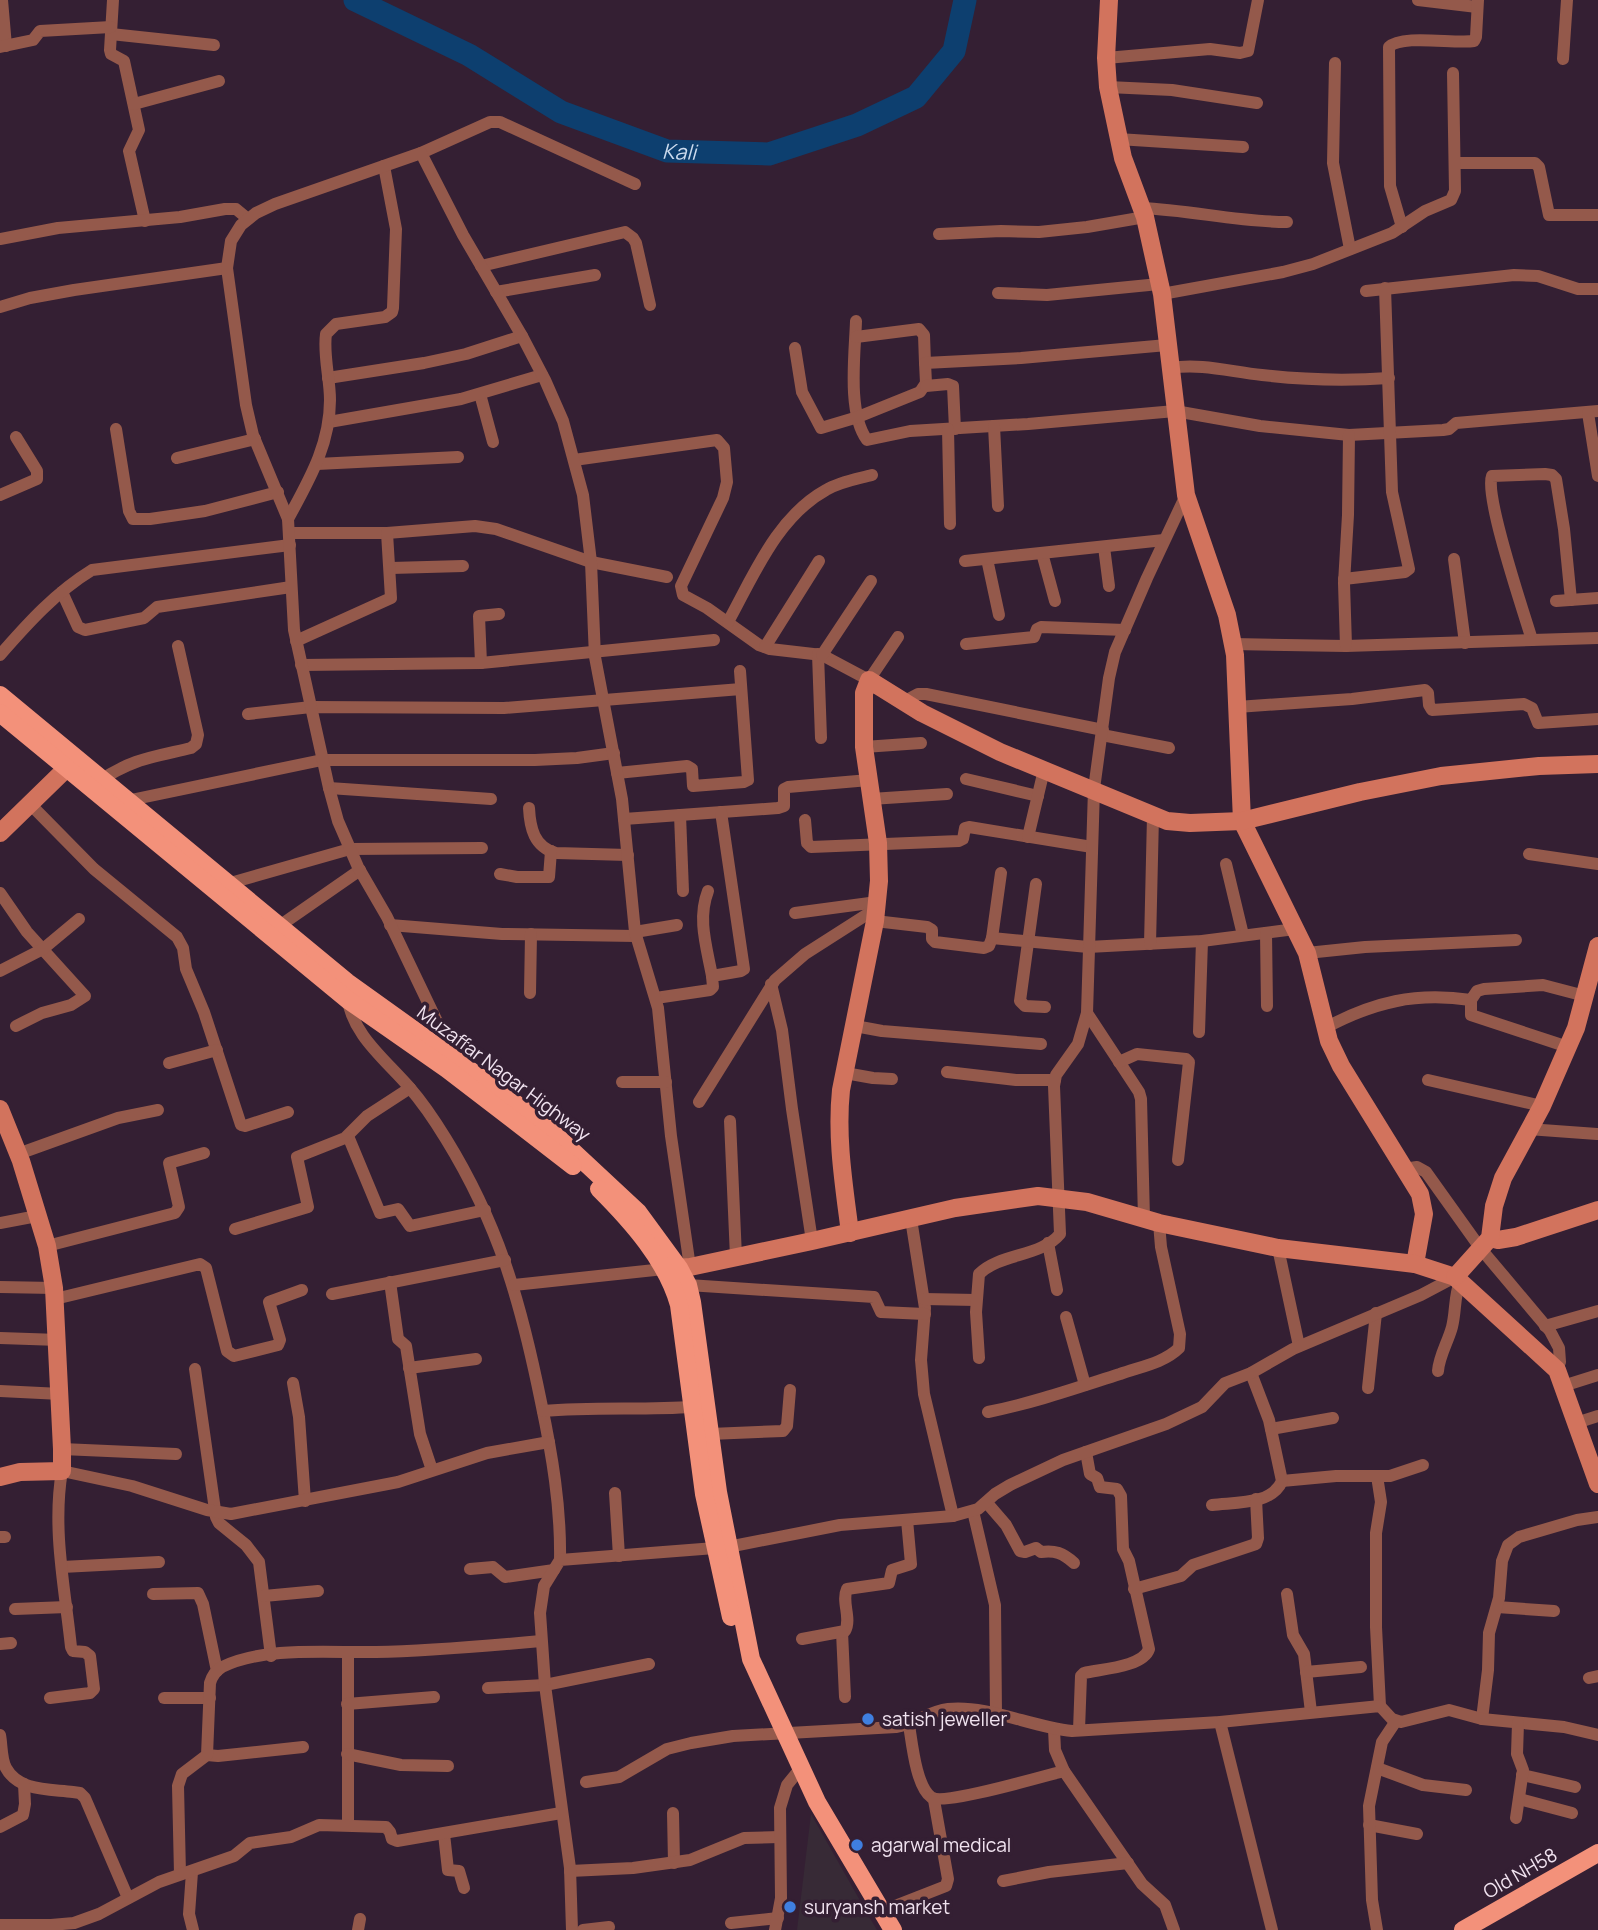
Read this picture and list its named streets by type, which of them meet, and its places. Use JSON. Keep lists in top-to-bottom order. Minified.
{"streets":{"main road":["Muzaffar Nagar Highway","Old NH58"]},"water":["Kali"],"places":["satish jeweller","agarwal medical","suryansh market"]}
